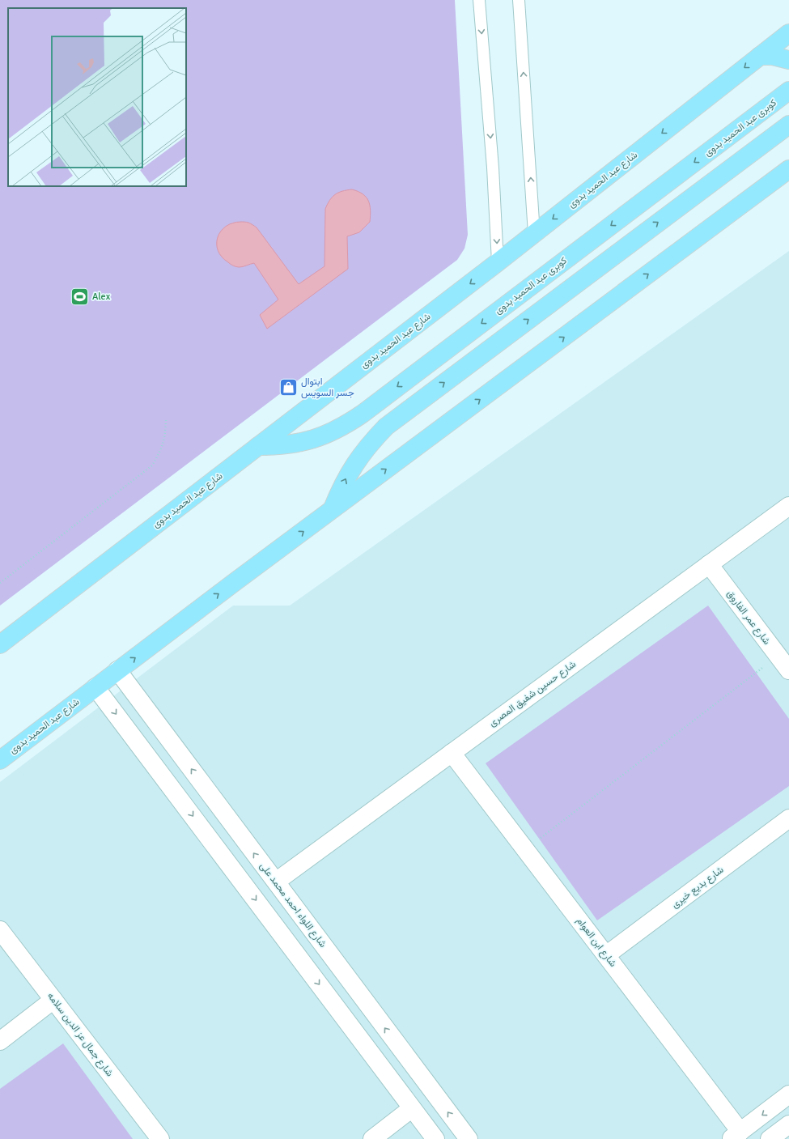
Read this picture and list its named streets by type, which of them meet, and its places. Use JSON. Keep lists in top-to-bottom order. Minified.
{"streets":{"main road":["كوبرى عبد الحميد بدوى","شارع عبد الحميد بدوى"],"street":["شارع عمر الفاروق","شارع حسين شفيق المصرى","شارع بديع خيرى","شارع اللواء احمد محمد على","شارع ابن العوام","شارع جمال عز الدين سلامه"]},"crossings":[["كوبرى عبد الحميد بدوى","شارع عبد الحميد بدوى"],["شارع عبد الحميد بدوى","شارع اللواء احمد محمد على"],["شارع عمر الفاروق","شارع حسين شفيق المصرى"],["شارع حسين شفيق المصرى","شارع اللواء احمد محمد على"],["شارع حسين شفيق المصرى","شارع ابن العوام"],["شارع بديع خيرى","شارع ابن العوام"]],"places":{"sports":["Alex"],"shop":["ابتوال جسر السويس"]}}
